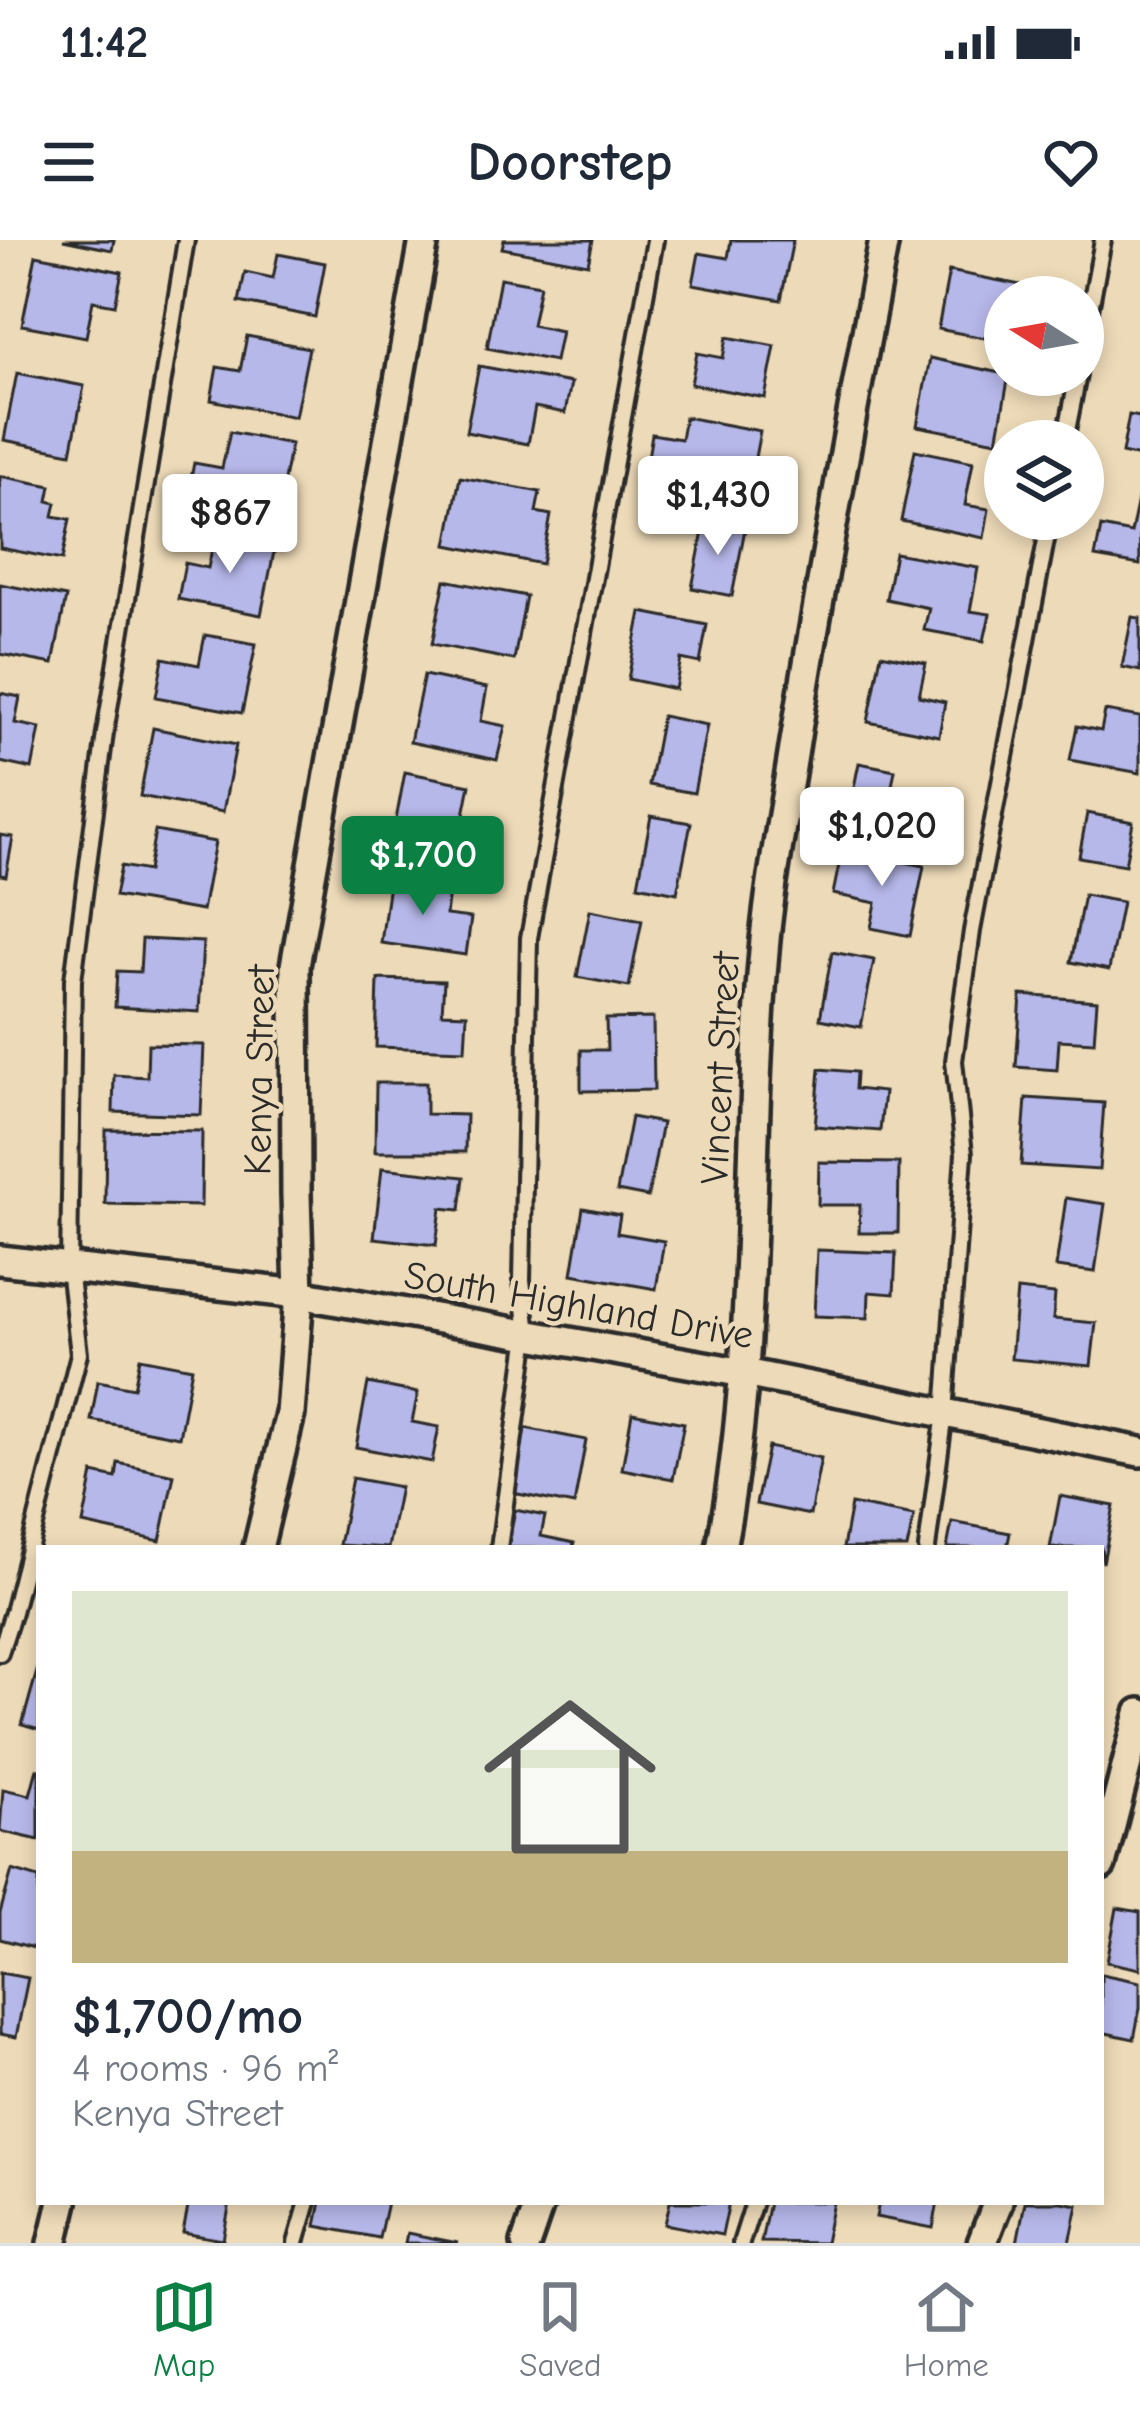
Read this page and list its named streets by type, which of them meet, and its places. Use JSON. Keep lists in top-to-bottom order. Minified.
{"streets":{"street":["Vincent Street","Kenya Street","South Highland Drive"]},"crossings":[["Vincent Street","South Highland Drive"],["Kenya Street","South Highland Drive"]],"north":"left","page":{"status":"11:42","header":"Doorstep","price":["$1,430","$867","$1,020","$1,700"],"list":[{"name":"$1,700/mo","note":"4 rooms · 96 m² · Kenya Street"}],"tabs":["Map","Saved","Home"]}}
